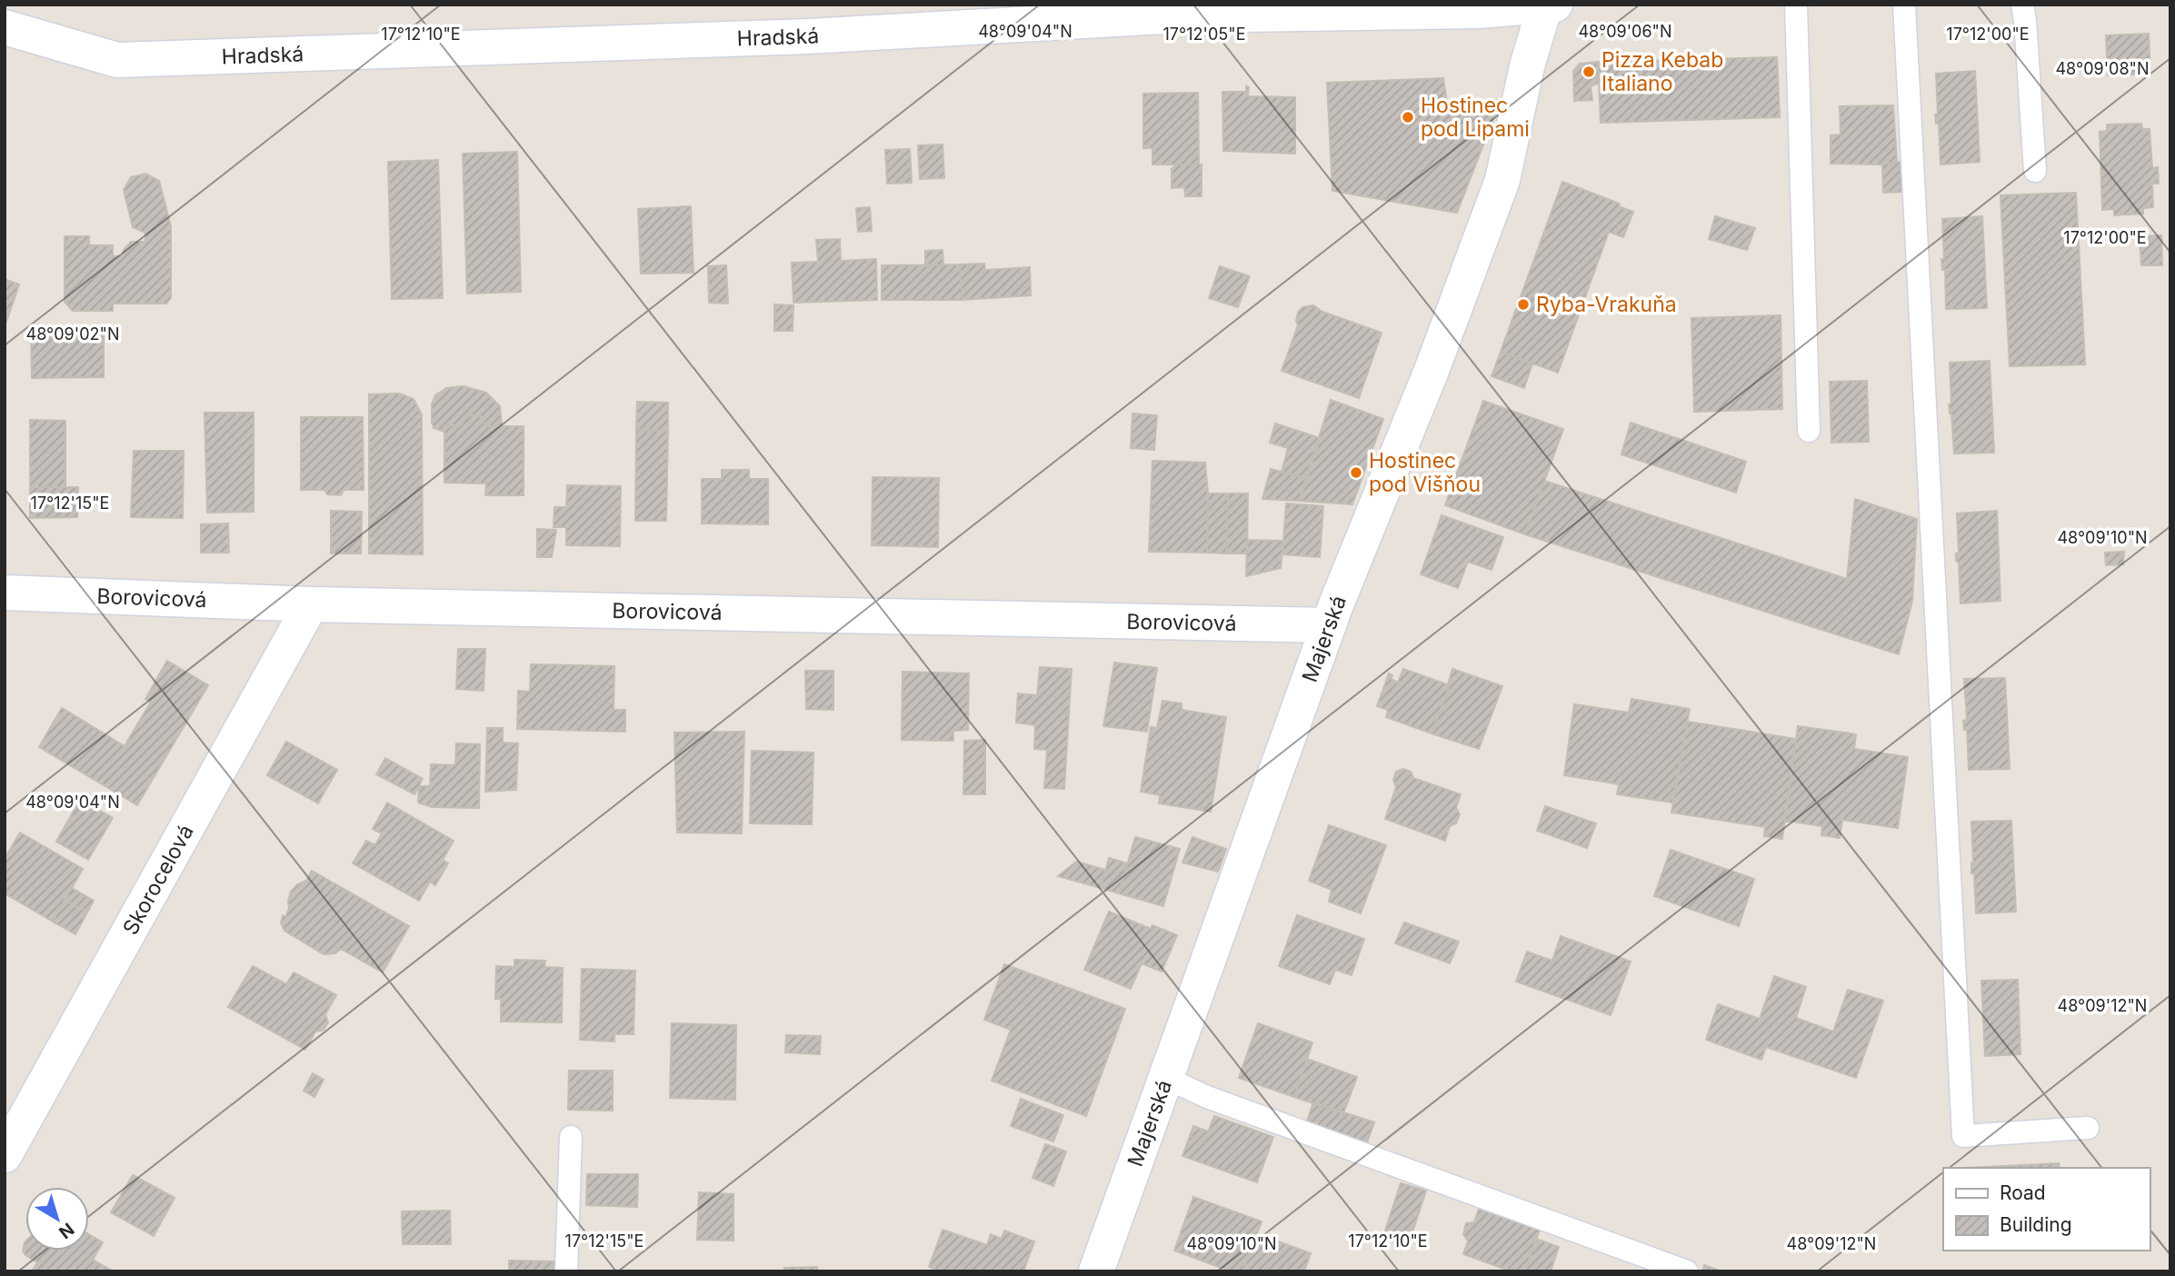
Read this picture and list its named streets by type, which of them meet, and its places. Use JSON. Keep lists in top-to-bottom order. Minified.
{"streets":{"street":["Hradská","Borovicová","Majerská","Skorocelová"]},"crossings":[["Hradská","Majerská"],["Borovicová","Majerská"],["Borovicová","Skorocelová"]],"places":["Pizza Kebab Italiano","Hostinec pod Lipami","Ryba-Vrakuňa","Hostinec pod Višňou"],"legend":["Road","Building"],"north":"bottom right","coordinates":["48°09'04\"N","48°09'06\"N","17°12'10\"E","17°12'05\"E","17°12'00\"E","48°09'08\"N","48°09'02\"N","17°12'15\"E","48°09'10\"N","48°09'12\"N"]}
